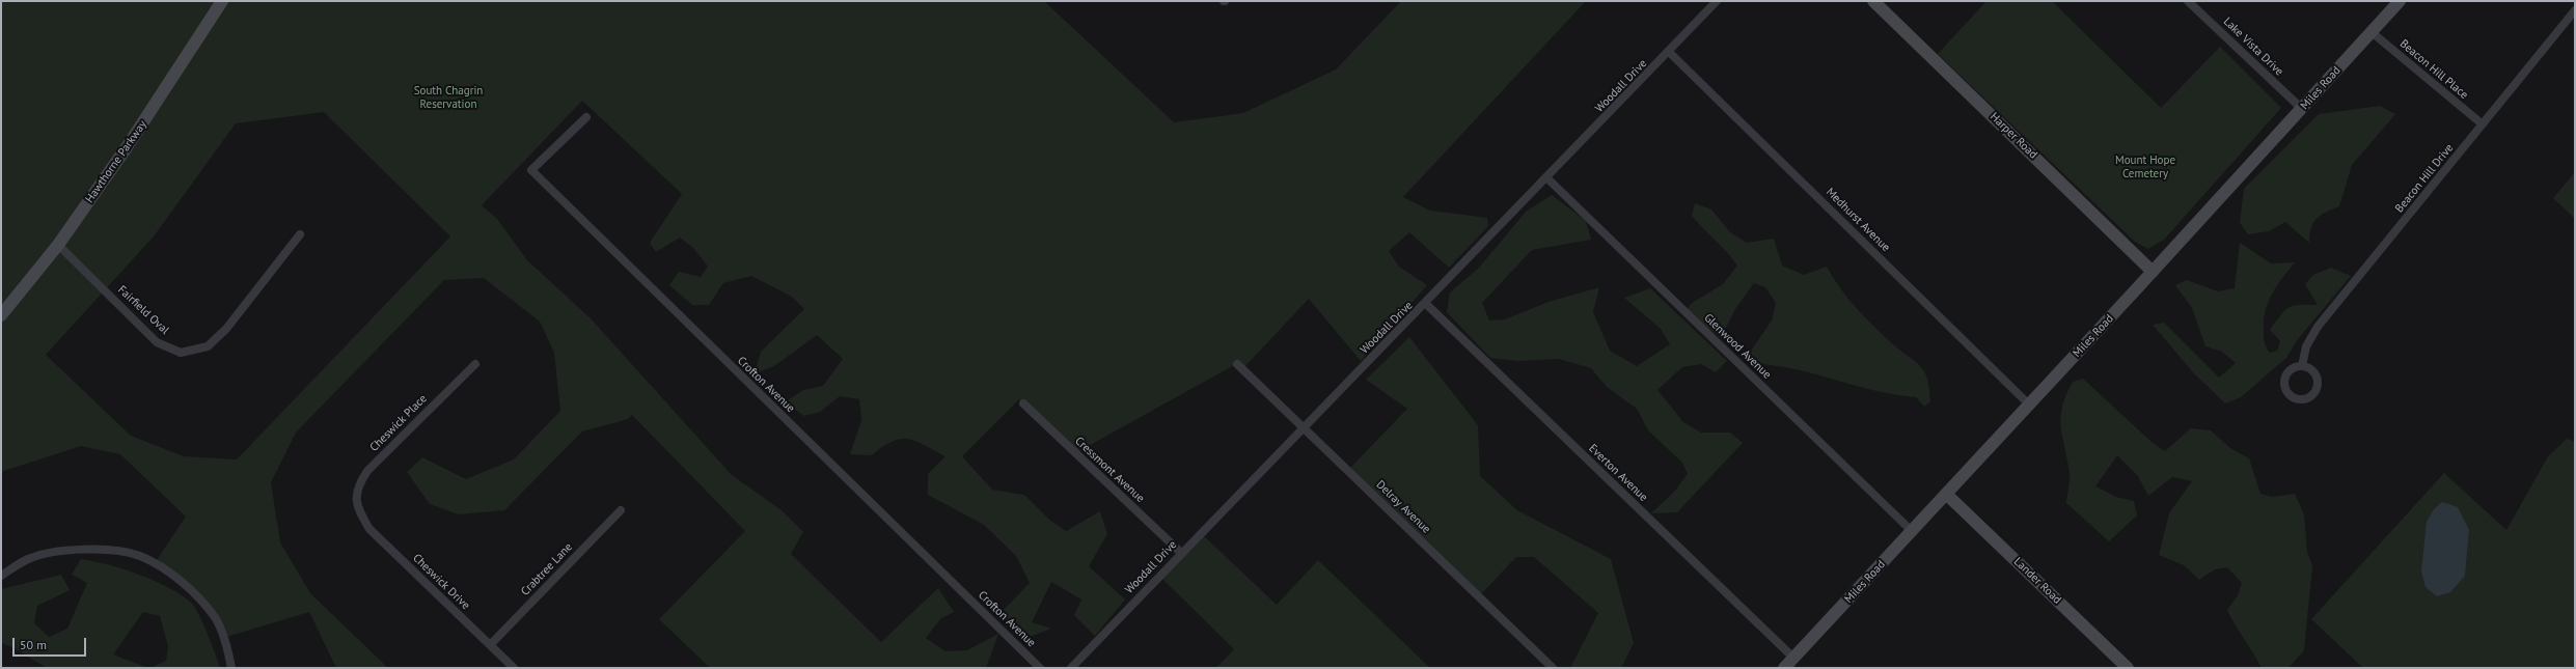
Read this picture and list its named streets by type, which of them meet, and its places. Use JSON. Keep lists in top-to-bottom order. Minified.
{"streets":{"street":["Lake Vista Drive","Beacon Hill Place","Woodall Drive","Miles Road","Harper Road","Hawthorne Parkway","Beacon Hill Drive","Medhurst Avenue","Fairfield Oval","Glenwood Avenue","Crofton Avenue","Cheswick Place","Cressmont Avenue","Everton Avenue","Delray Avenue","Crabtree Lane","Lander Road","Cheswick Drive"]},"crossings":[["Lake Vista Drive","Miles Road"],["Beacon Hill Place","Miles Road"],["Beacon Hill Place","Beacon Hill Drive"],["Woodall Drive","Medhurst Avenue"],["Woodall Drive","Glenwood Avenue"],["Woodall Drive","Cressmont Avenue"],["Woodall Drive","Everton Avenue"],["Woodall Drive","Delray Avenue"],["Miles Road","Harper Road"],["Miles Road","Medhurst Avenue"],["Miles Road","Glenwood Avenue"],["Miles Road","Everton Avenue"],["Miles Road","Lander Road"],["Hawthorne Parkway","Fairfield Oval"],["Cheswick Place","Cheswick Drive"],["Crabtree Lane","Cheswick Drive"]],"parks":["South Chagrin Reservation","Mount Hope Cemetery"],"scale_bar":"50 m"}
